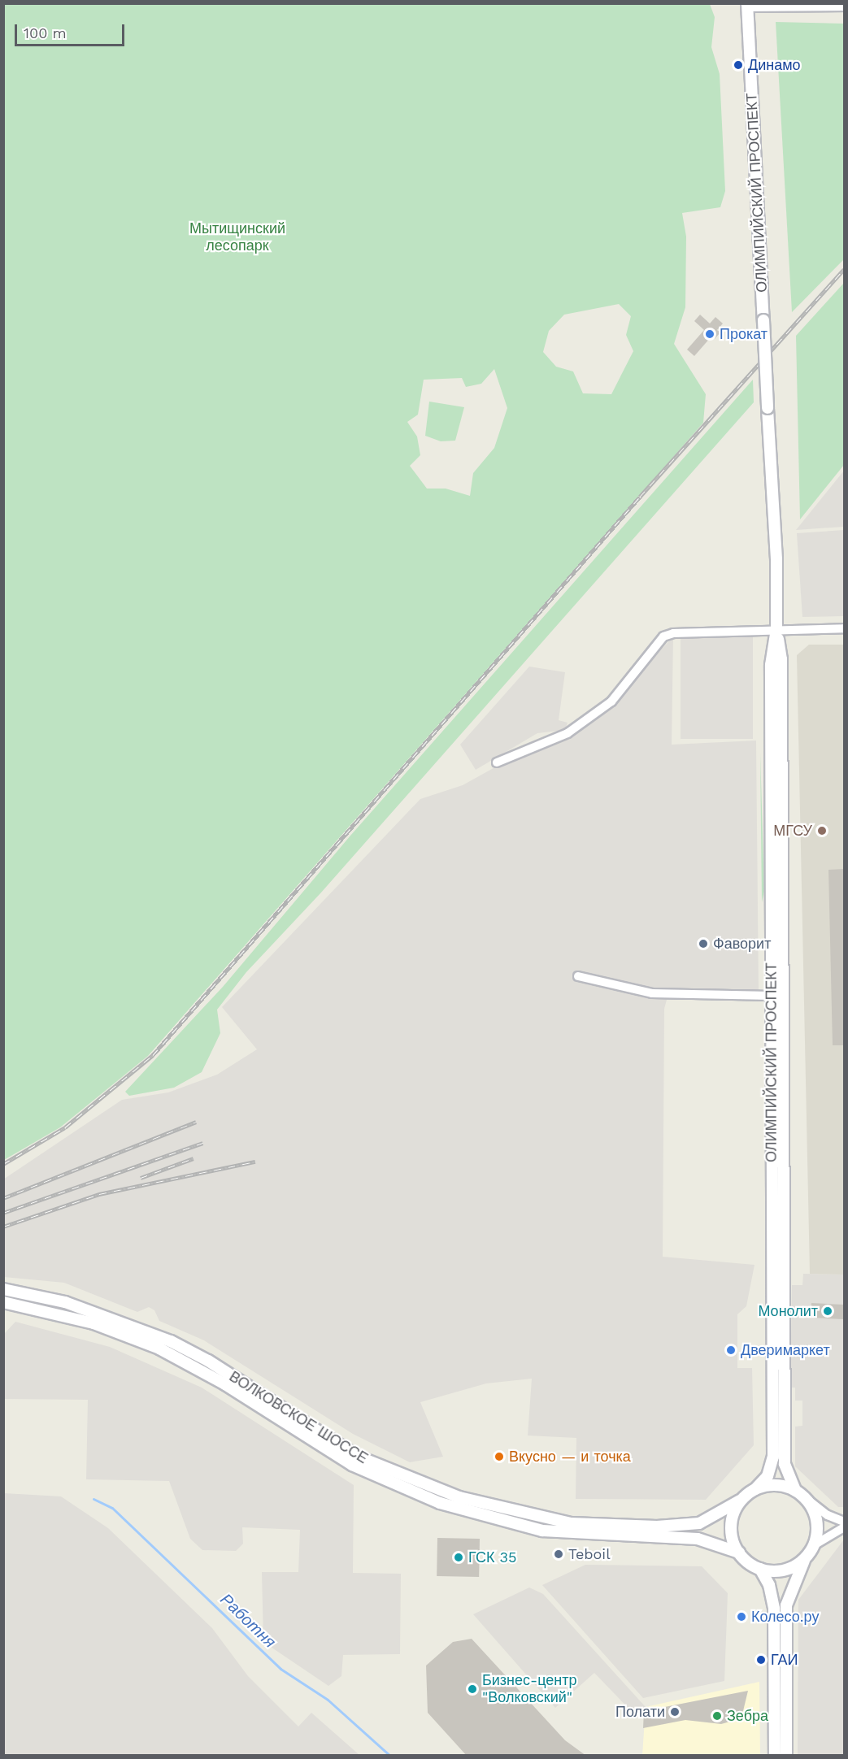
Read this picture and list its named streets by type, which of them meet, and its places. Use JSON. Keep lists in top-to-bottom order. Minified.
{"streets":{"main road":["ОЛИМПИЙСКИЙ ПРОСПЕКТ","ВОЛКОВСКОЕ ШОССЕ"]},"crossings":[["ОЛИМПИЙСКИЙ ПРОСПЕКТ","ВОЛКОВСКОЕ ШОССЕ"]],"water":["Работня"],"parks":["Мытищинский лесопарк"],"places":["Динамо","Прокат","МГСУ","Фаворит","Монолит","Дверимаркет","Вкусно — и точка","Teboil","ГСК 35","Колесо.ру","ГАИ","Бизнес-центр \"Волковский\"","Полати","Зебра"],"scale_bar":"100 m"}
